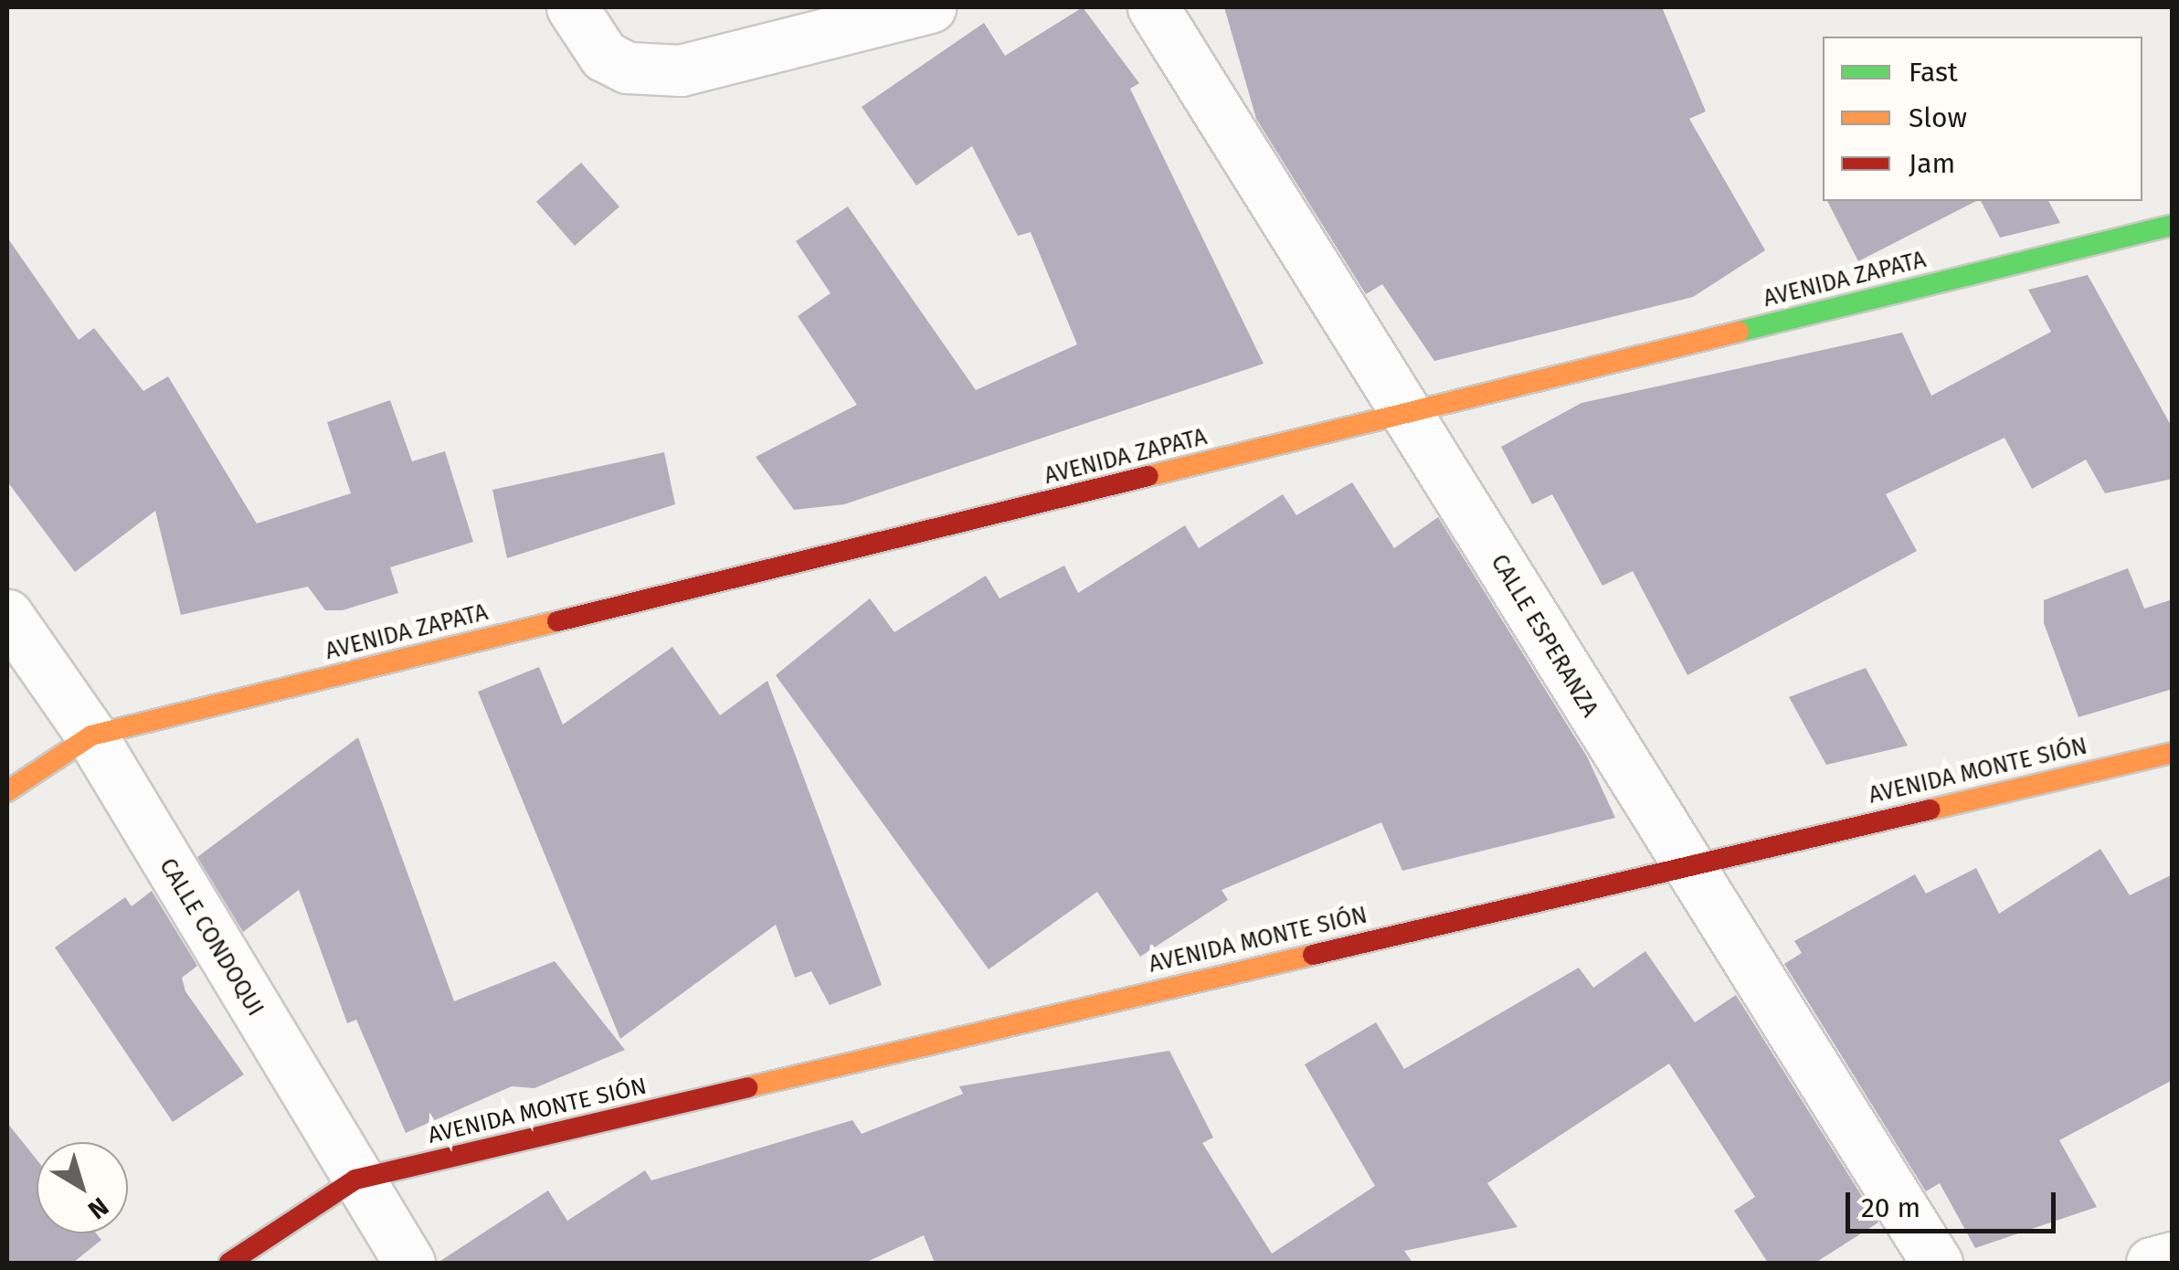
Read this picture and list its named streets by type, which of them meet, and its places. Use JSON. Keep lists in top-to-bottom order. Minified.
{"streets":{"street":["AVENIDA ZAPATA","CALLE ESPERANZA","AVENIDA MONTE SIÓN","CALLE CONDOQUI"]},"crossings":[["AVENIDA ZAPATA","CALLE ESPERANZA"],["AVENIDA ZAPATA","CALLE CONDOQUI"],["CALLE ESPERANZA","AVENIDA MONTE SIÓN"],["AVENIDA MONTE SIÓN","CALLE CONDOQUI"]],"legend":["Fast","Slow","Jam"],"scale_bar":"20 m","north":"bottom right"}
